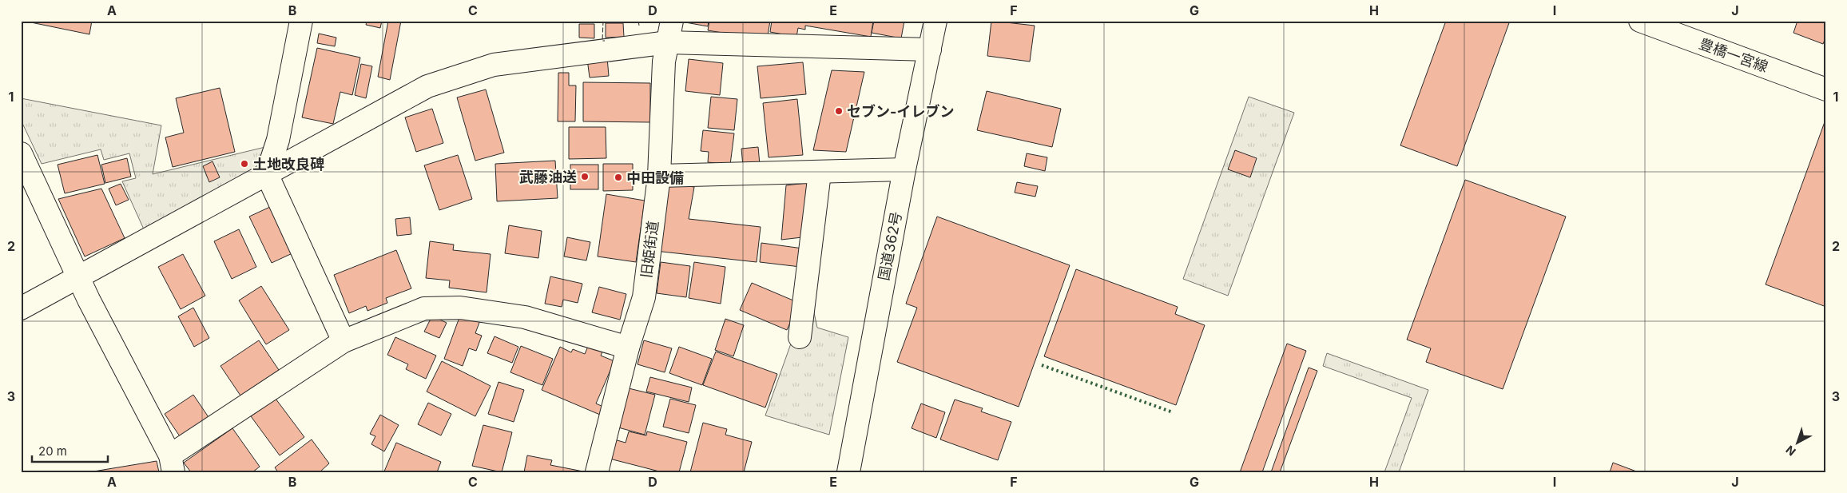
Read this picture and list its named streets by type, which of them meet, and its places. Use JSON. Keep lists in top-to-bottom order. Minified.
{"streets":{"main road":["豊橋一宮線","国道362号","旧姫街道"]},"places":["セブン-イレブン","土地改良碑","武藤油送","中田設備"],"scale_bar":"20 m","north":"bottom left","grid":{"columns":["A","B","C","D","E","F","G","H","I","J"],"rows":["1","2","3"]}}
